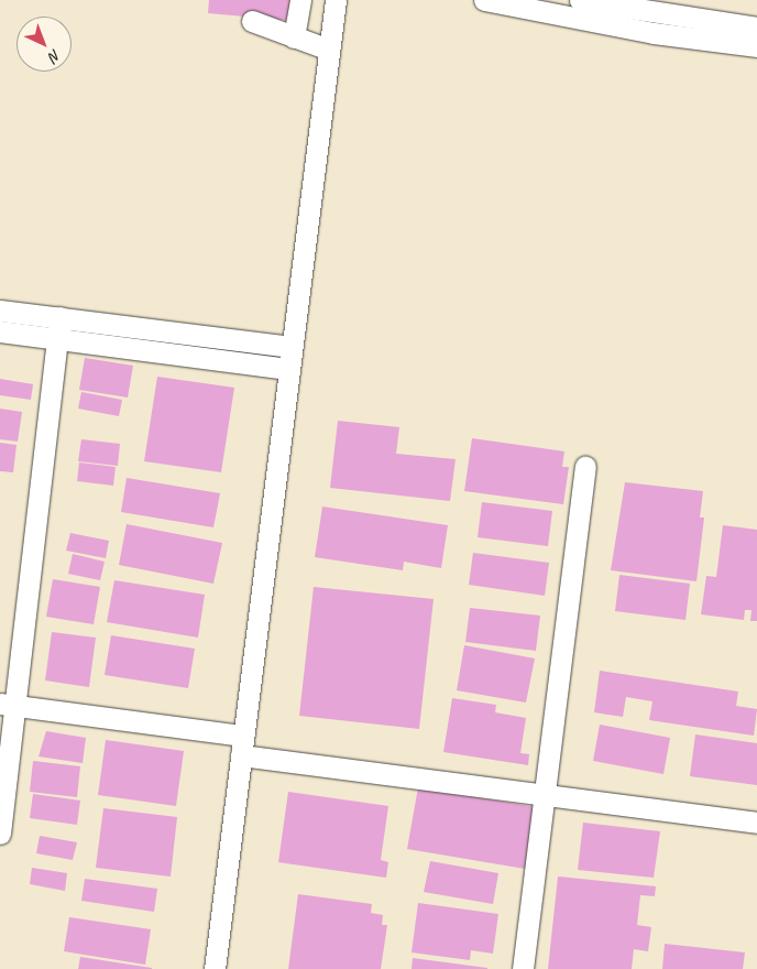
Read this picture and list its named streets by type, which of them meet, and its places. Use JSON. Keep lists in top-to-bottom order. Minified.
{"north":"bottom right"}
